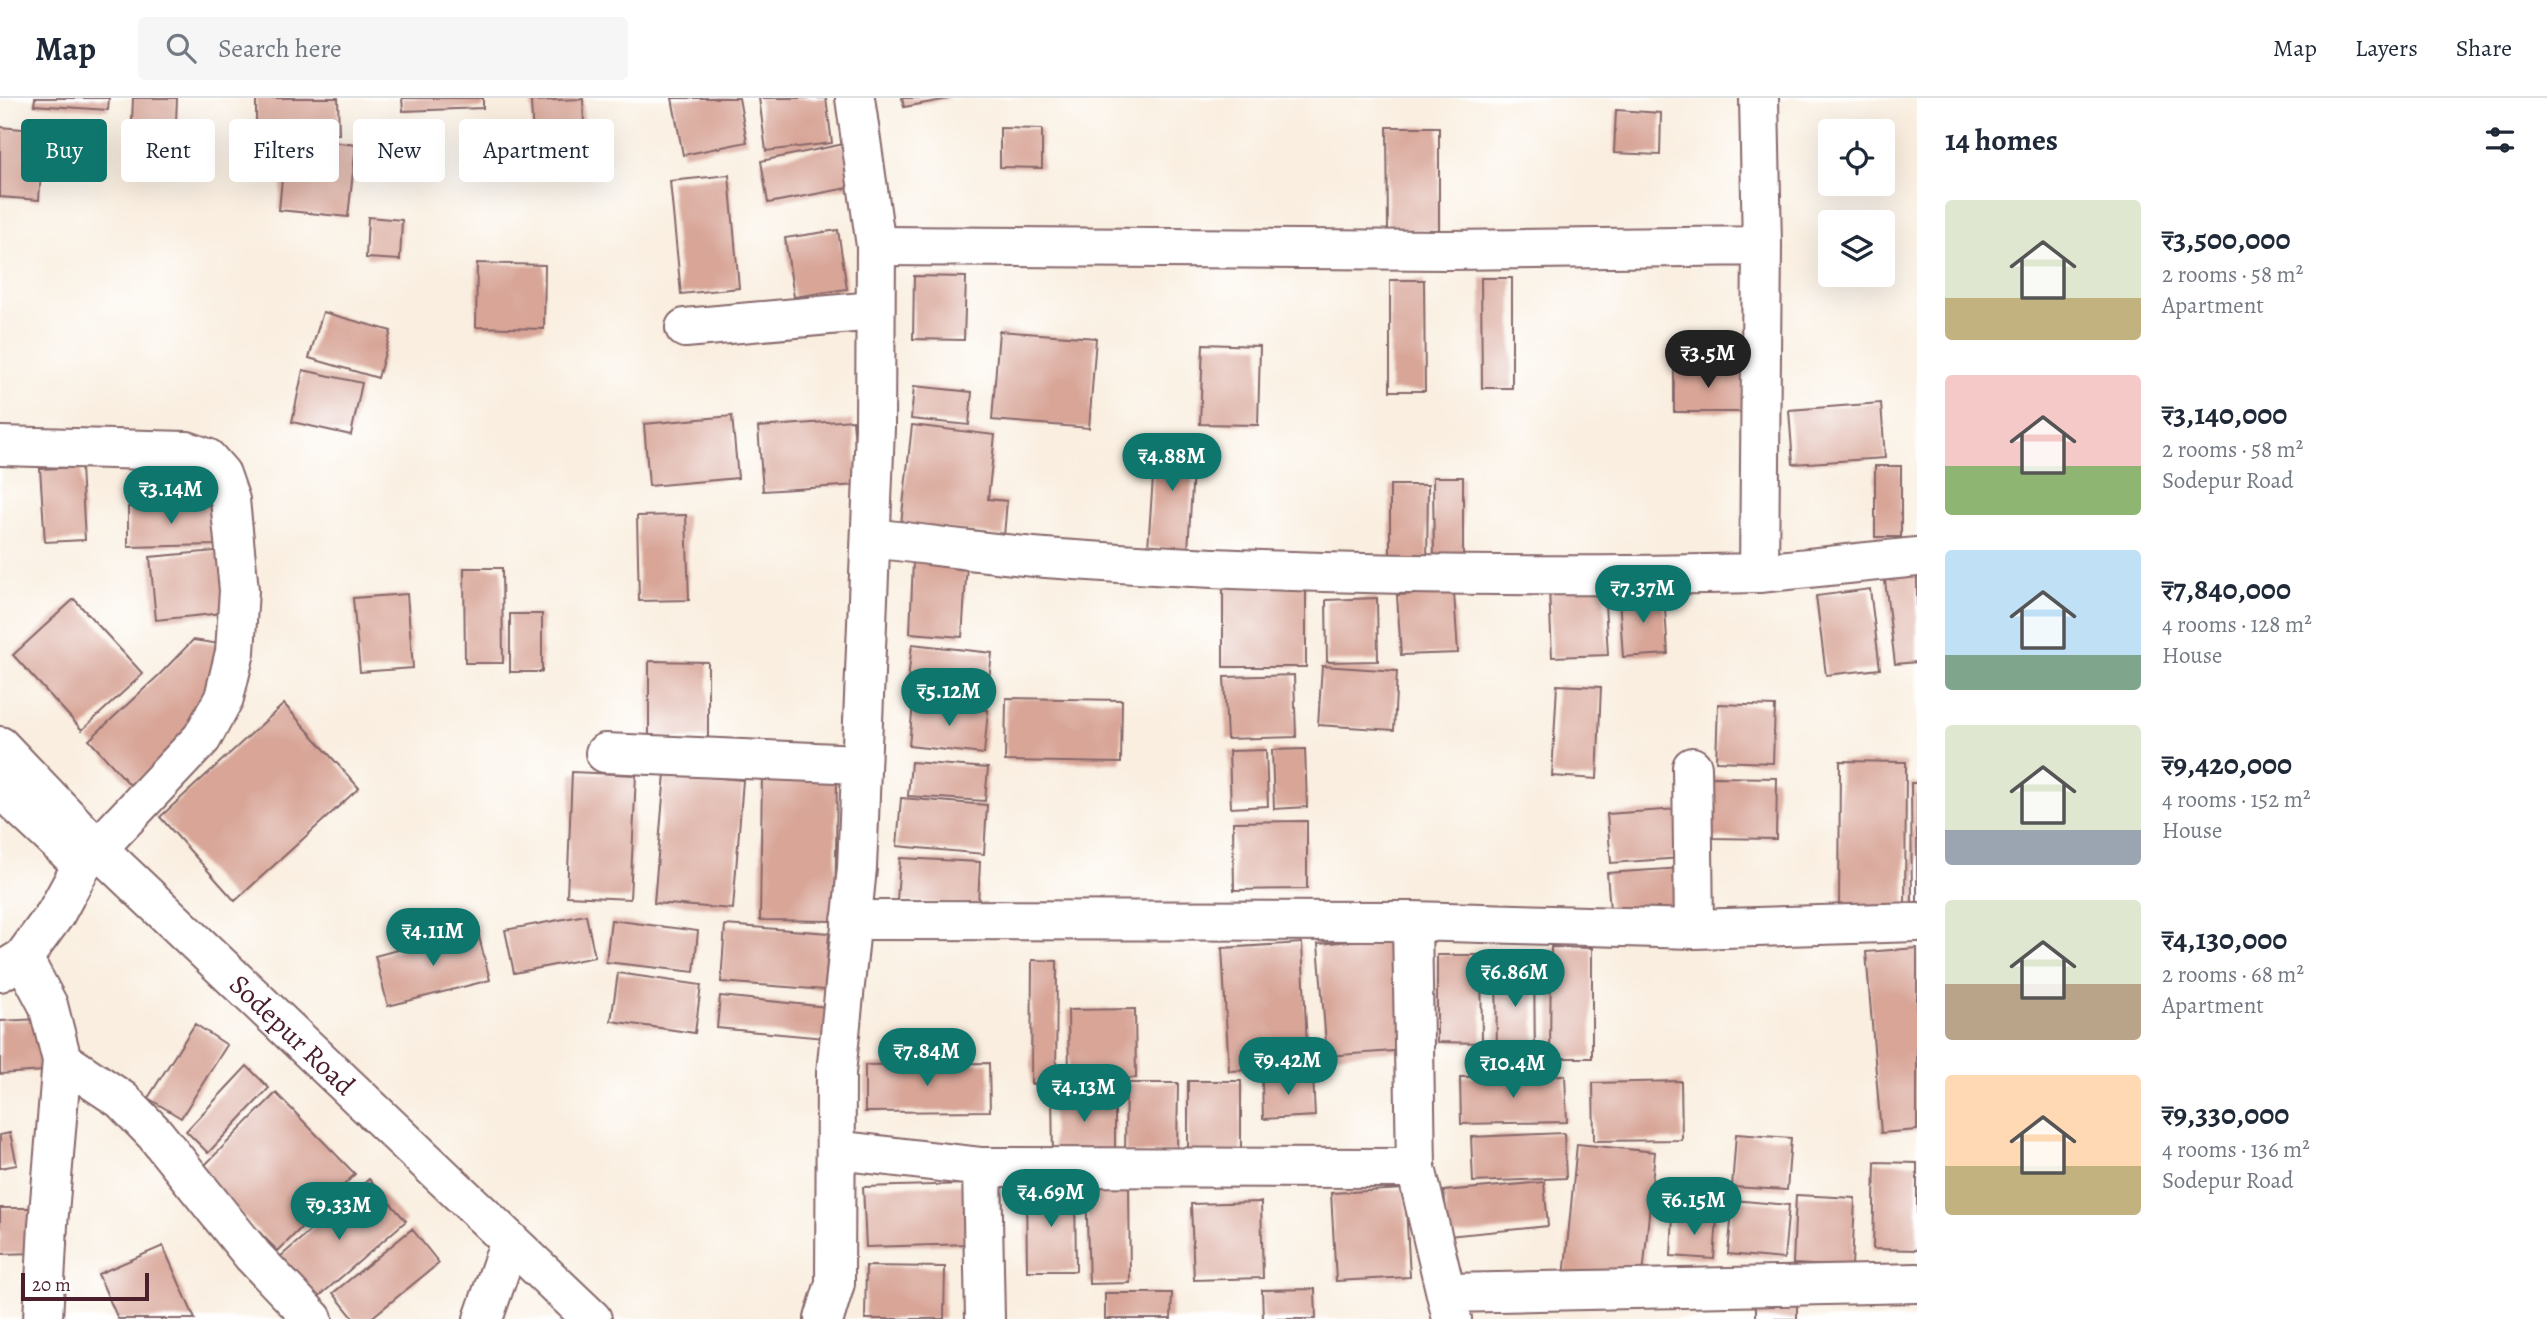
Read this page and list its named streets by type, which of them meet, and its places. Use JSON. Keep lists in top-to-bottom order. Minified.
{"streets":{"street":["Sodepur Road"]},"scale_bar":"20 m","page":{"header":"Map","search":"Search here","nav":["Map","Layers","Share"],"heading":"14 homes","chip":["Buy","Rent","Filters","New","Apartment"],"list":[{"name":"₹3,500,000","note":"2 rooms · 58 m² · Apartment"},{"name":"₹3,140,000","note":"2 rooms · 58 m² · Sodepur Road"},{"name":"₹7,840,000","note":"4 rooms · 128 m² · House"},{"name":"₹9,420,000","note":"4 rooms · 152 m² · House"},{"name":"₹4,130,000","note":"2 rooms · 68 m² · Apartment"},{"name":"₹9,330,000","note":"4 rooms · 136 m² · Sodepur Road"}],"price":["₹3.5M","₹4.88M","₹3.14M","₹7.37M","₹5.12M","₹4.11M","₹6.86M","₹7.84M","₹9.42M","₹10.4M","₹4.13M","₹4.69M","₹6.15M","₹9.33M"],"scale":"20 m"}}
